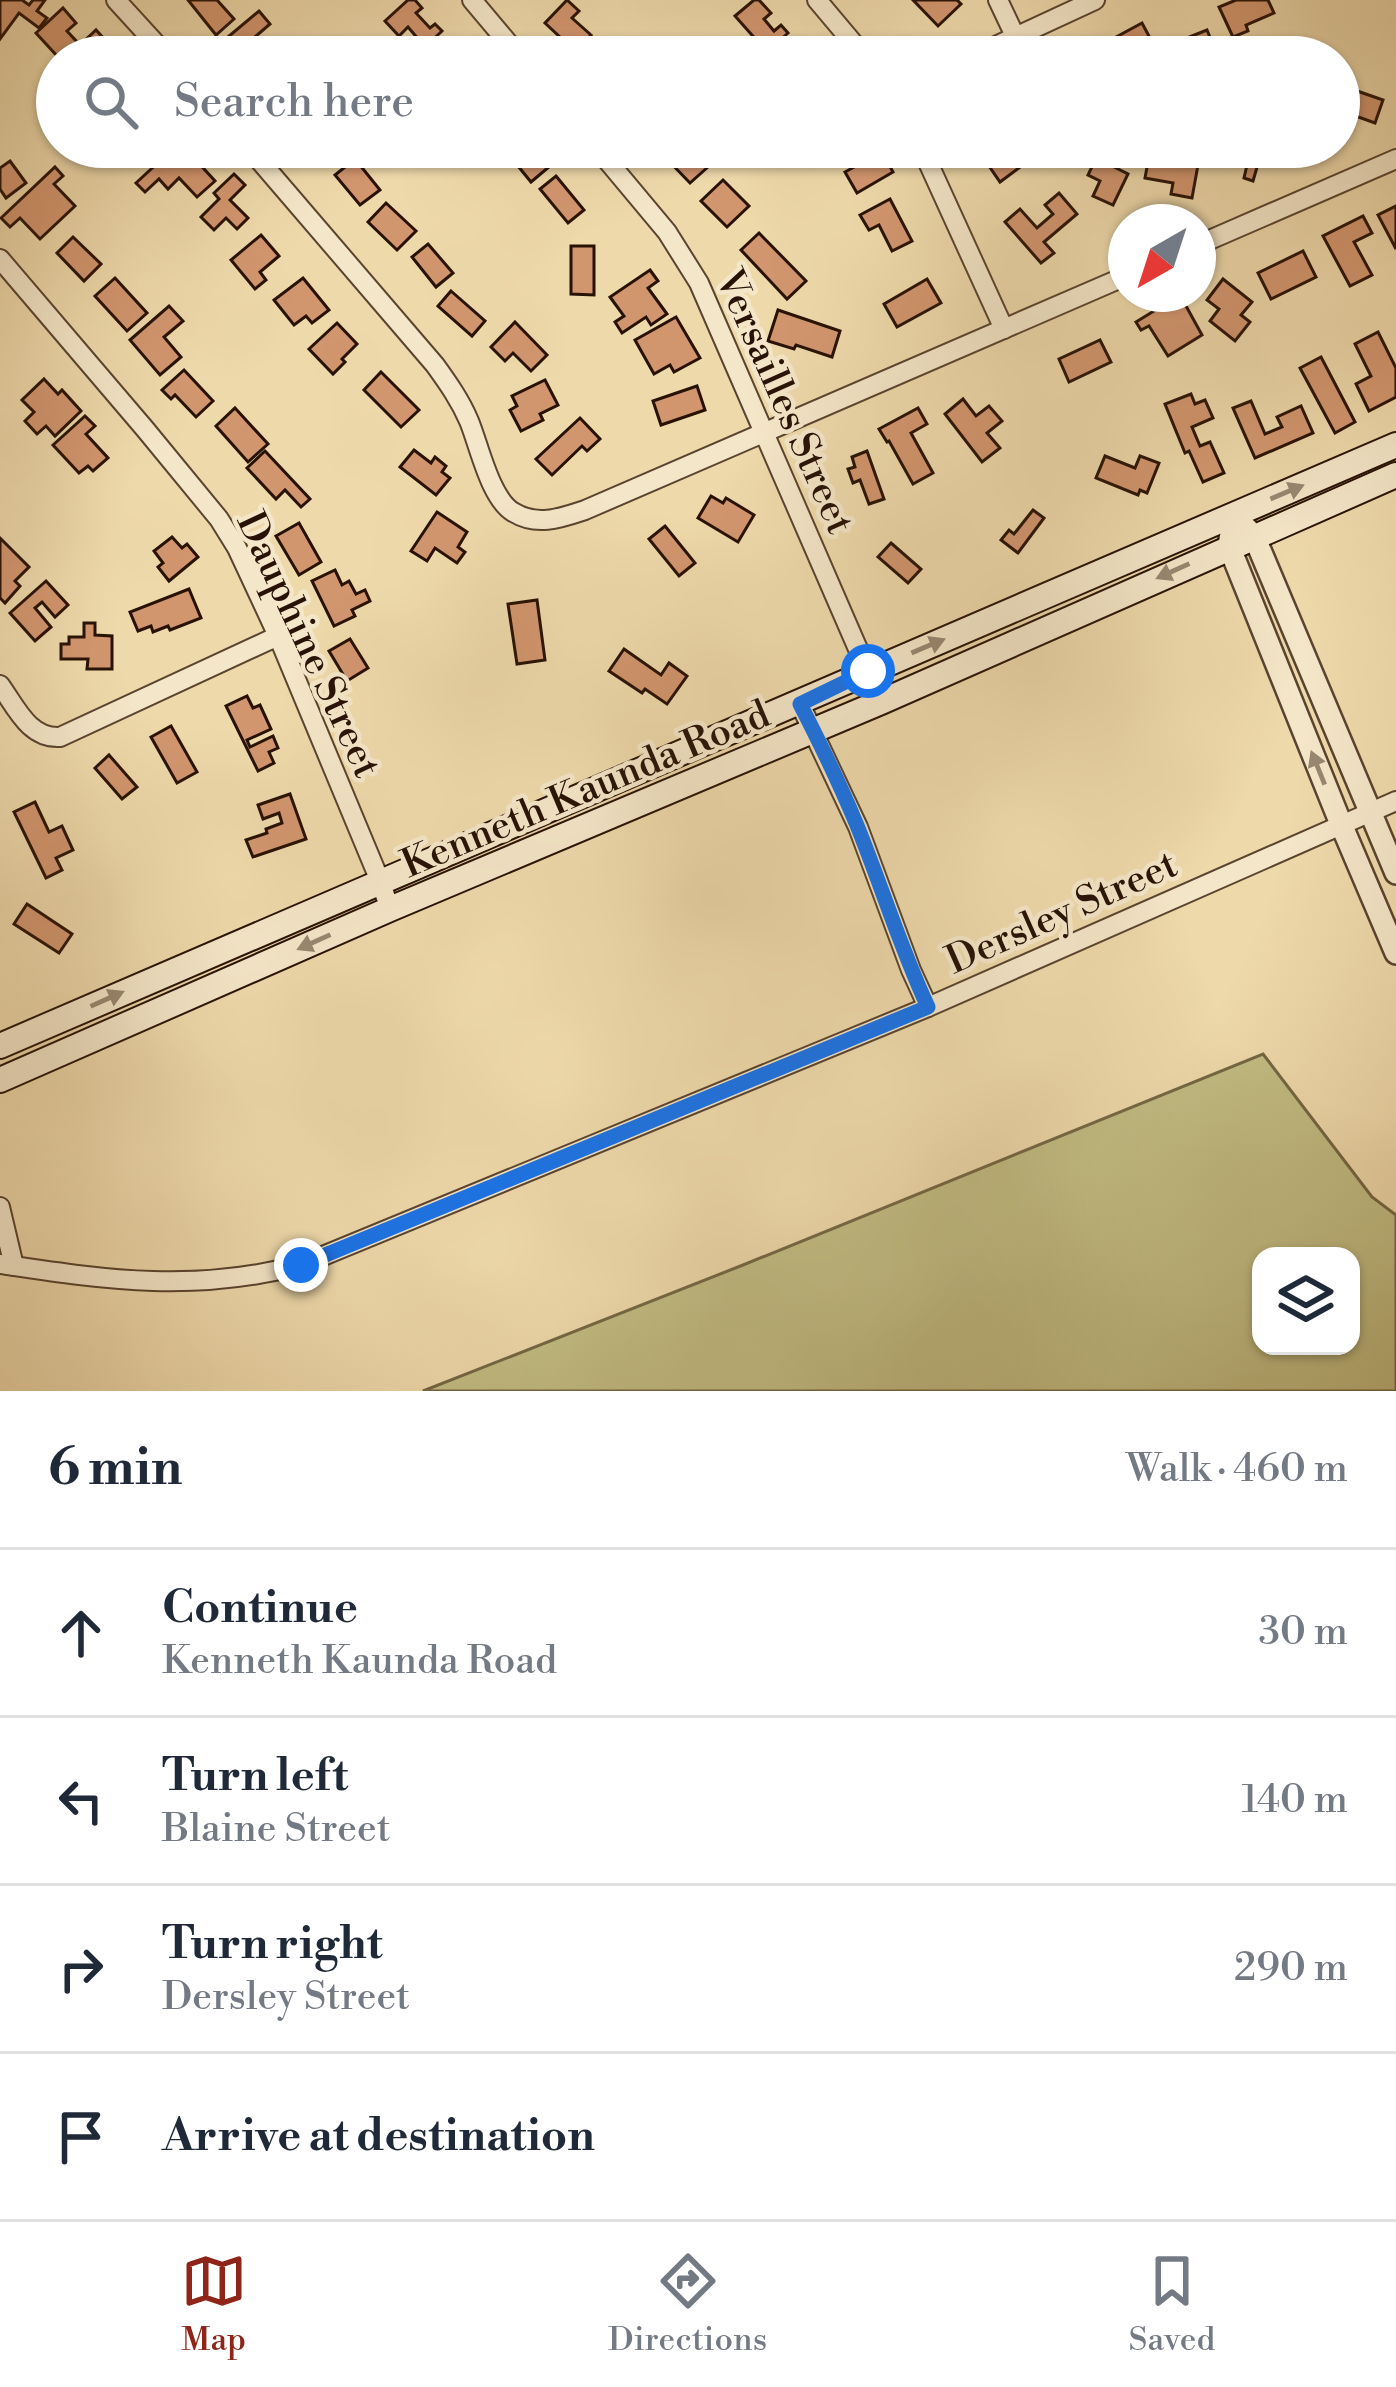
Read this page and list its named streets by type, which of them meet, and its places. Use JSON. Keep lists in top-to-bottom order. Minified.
{"streets":{"main road":["Kenneth Kaunda Road"],"street":["Versailles Street","Dauphine Street","Dersley Street"]},"crossings":[["Versailles Street","Kenneth Kaunda Road"],["Dauphine Street","Kenneth Kaunda Road"]],"north":"bottom left","page":{"search":"Search here","heading":["6 min","Walk · 460 m"],"list":[["Continue","Kenneth Kaunda Road","30 m"],["Turn left","Blaine Street","140 m"],["Turn right","Dersley Street","290 m"],"Arrive at destination"],"nav":["Map","Directions","Saved"]}}
